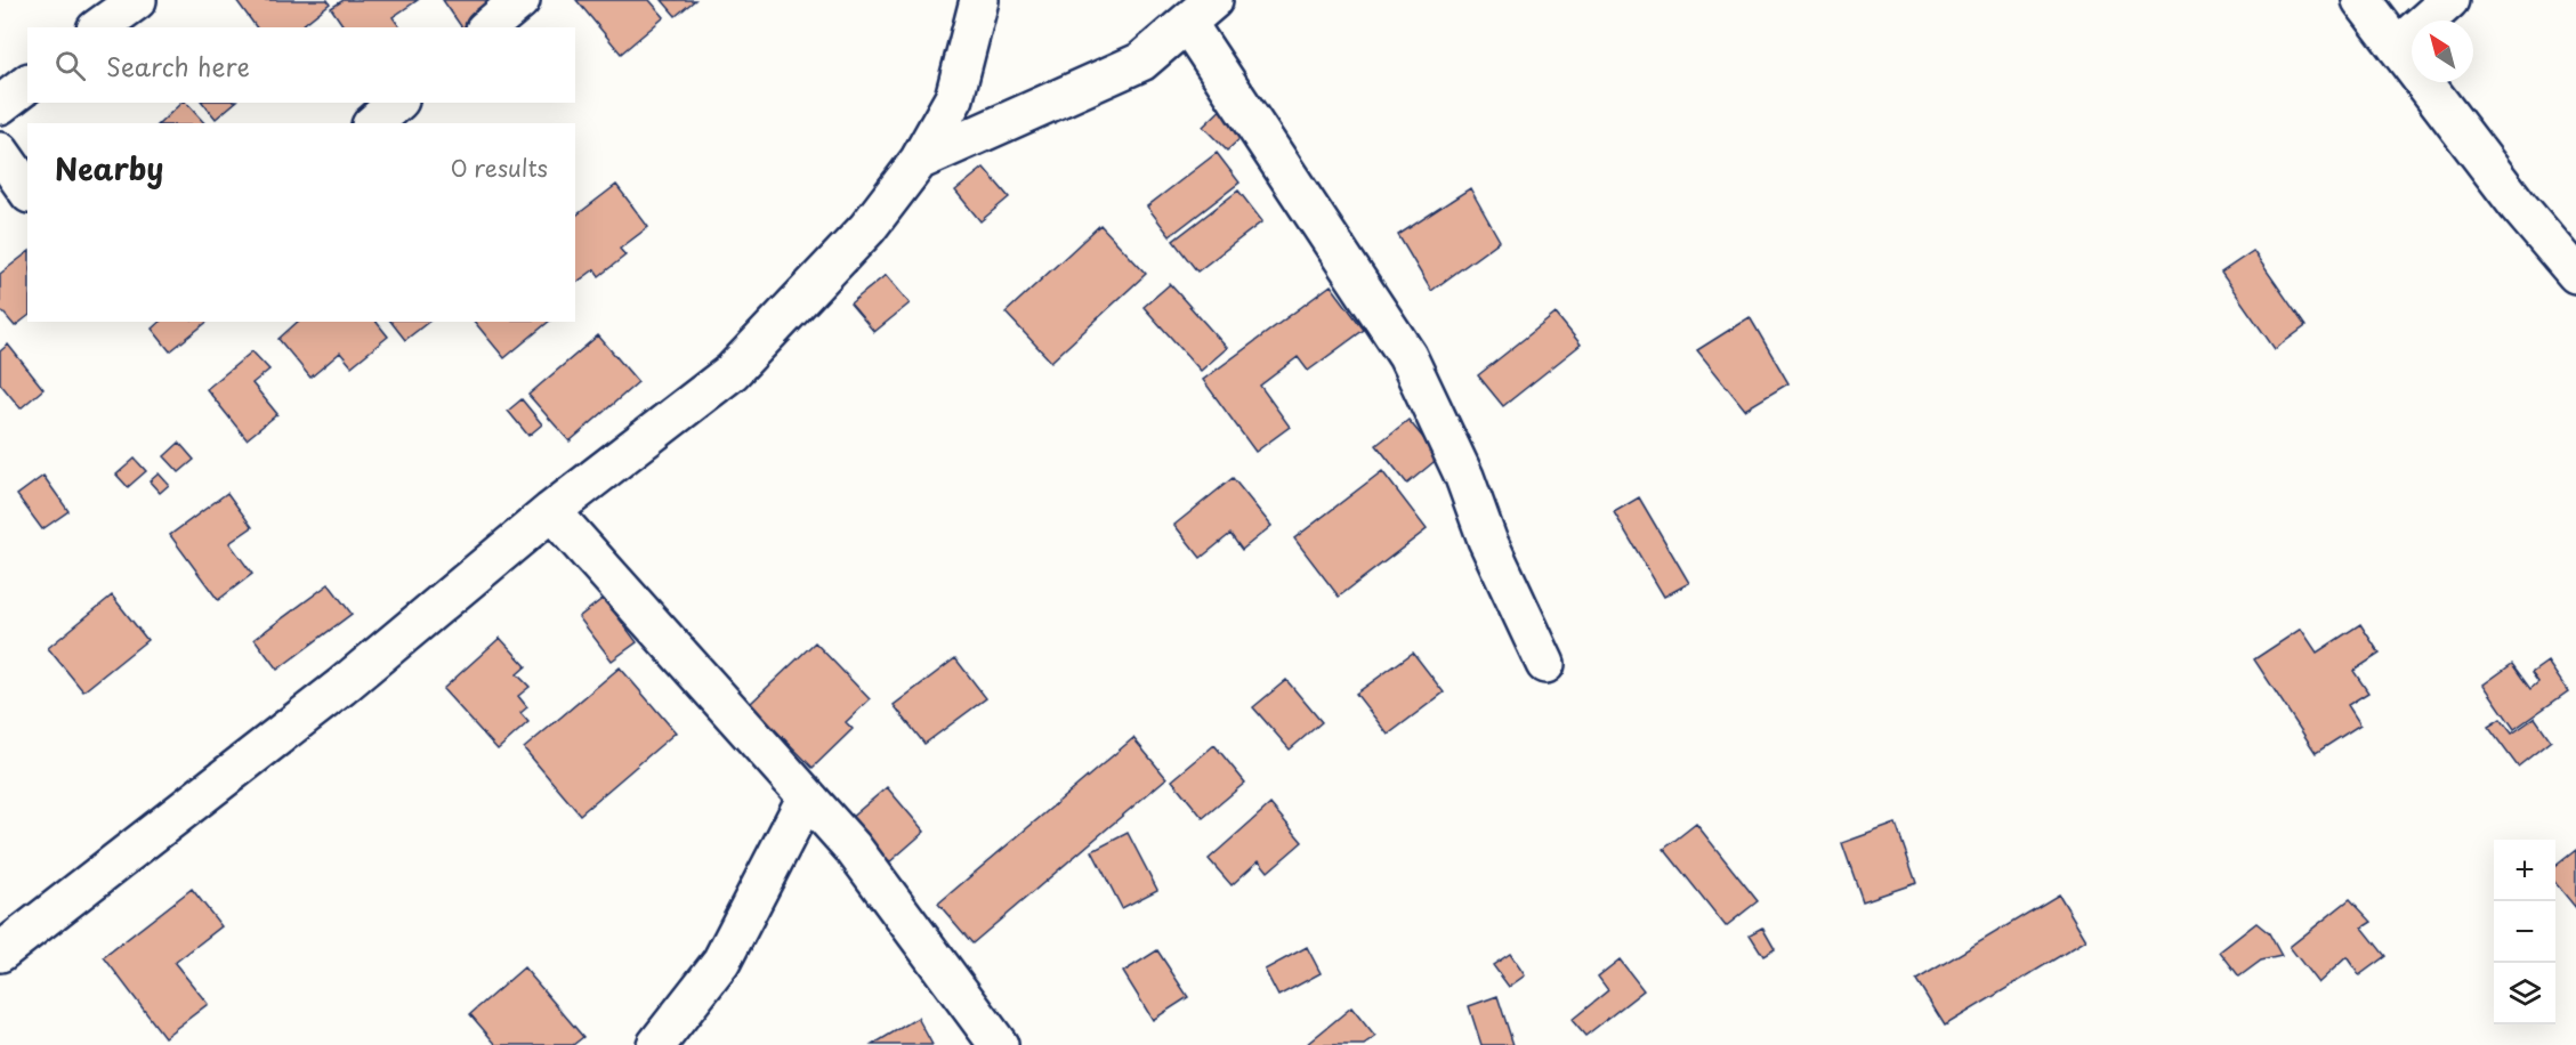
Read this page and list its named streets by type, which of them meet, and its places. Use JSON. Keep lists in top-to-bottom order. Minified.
{"north":"top left","page":{"search":"Search here","heading":["Nearby","0 results"],"map_buttons":["+","−"]}}
